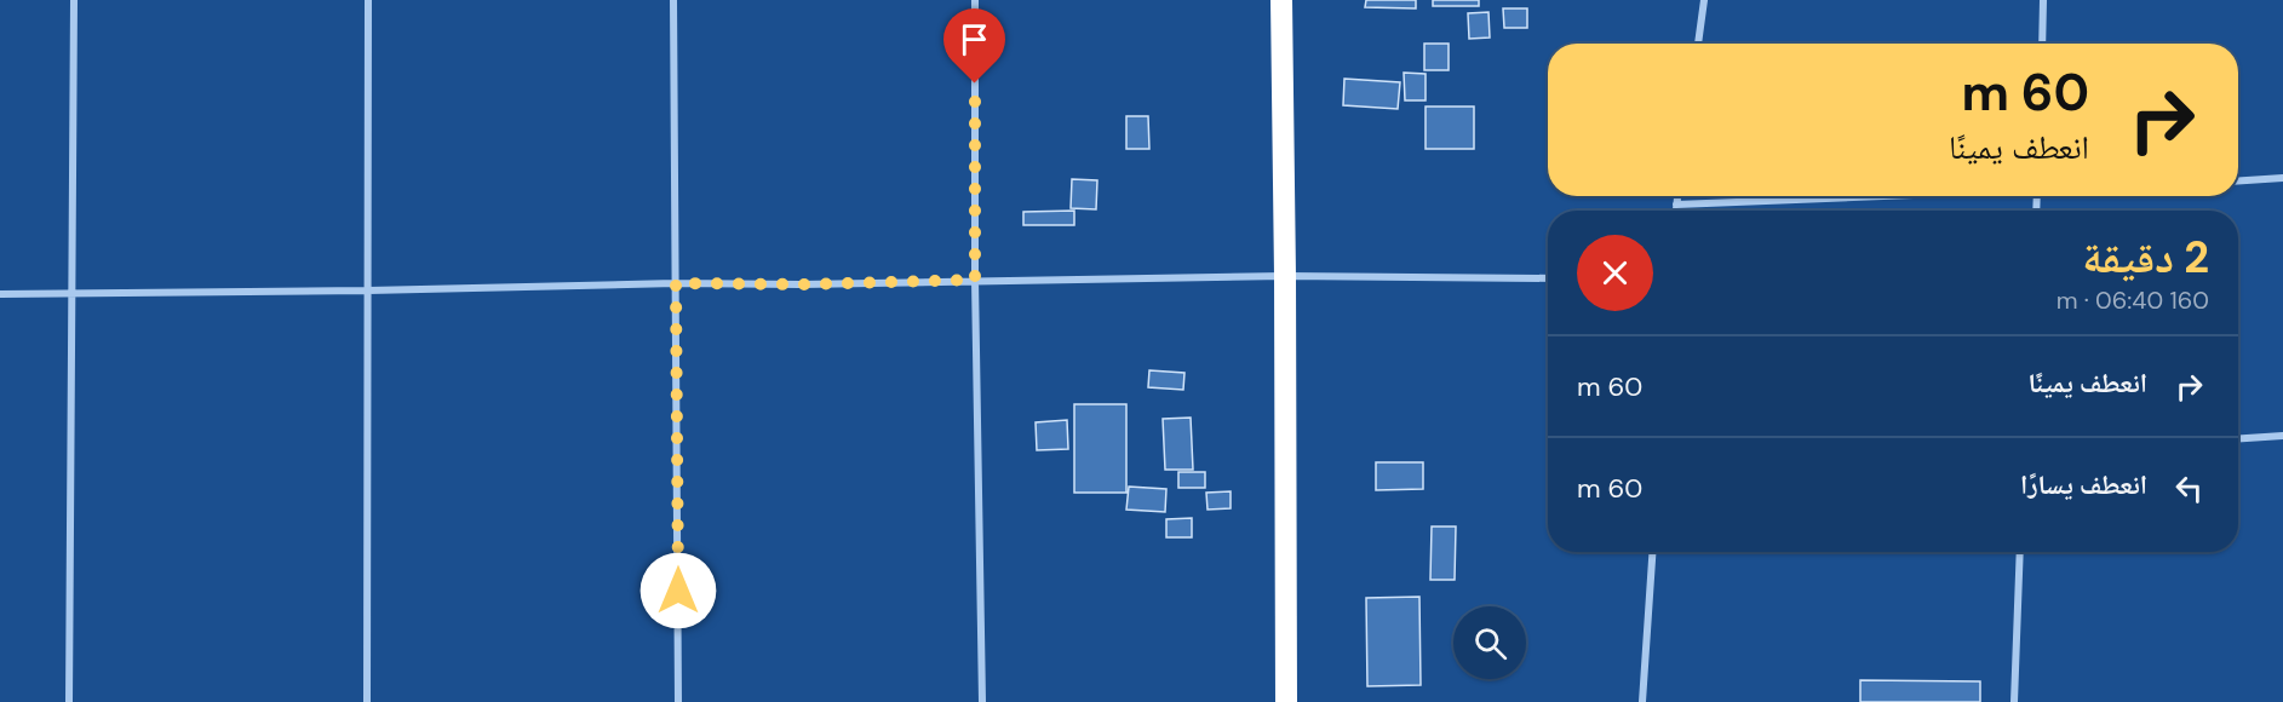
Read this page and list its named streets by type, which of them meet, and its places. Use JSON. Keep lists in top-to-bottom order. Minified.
{"page":{"turn":["60 m","انعطف يمينًا"],"heading":["2 دقيقة","160 m · 06:40"],"list":[{"name":"انعطف يمينًا","value":"60 m"},{"name":"انعطف يسارًا","value":"60 m"}]}}
